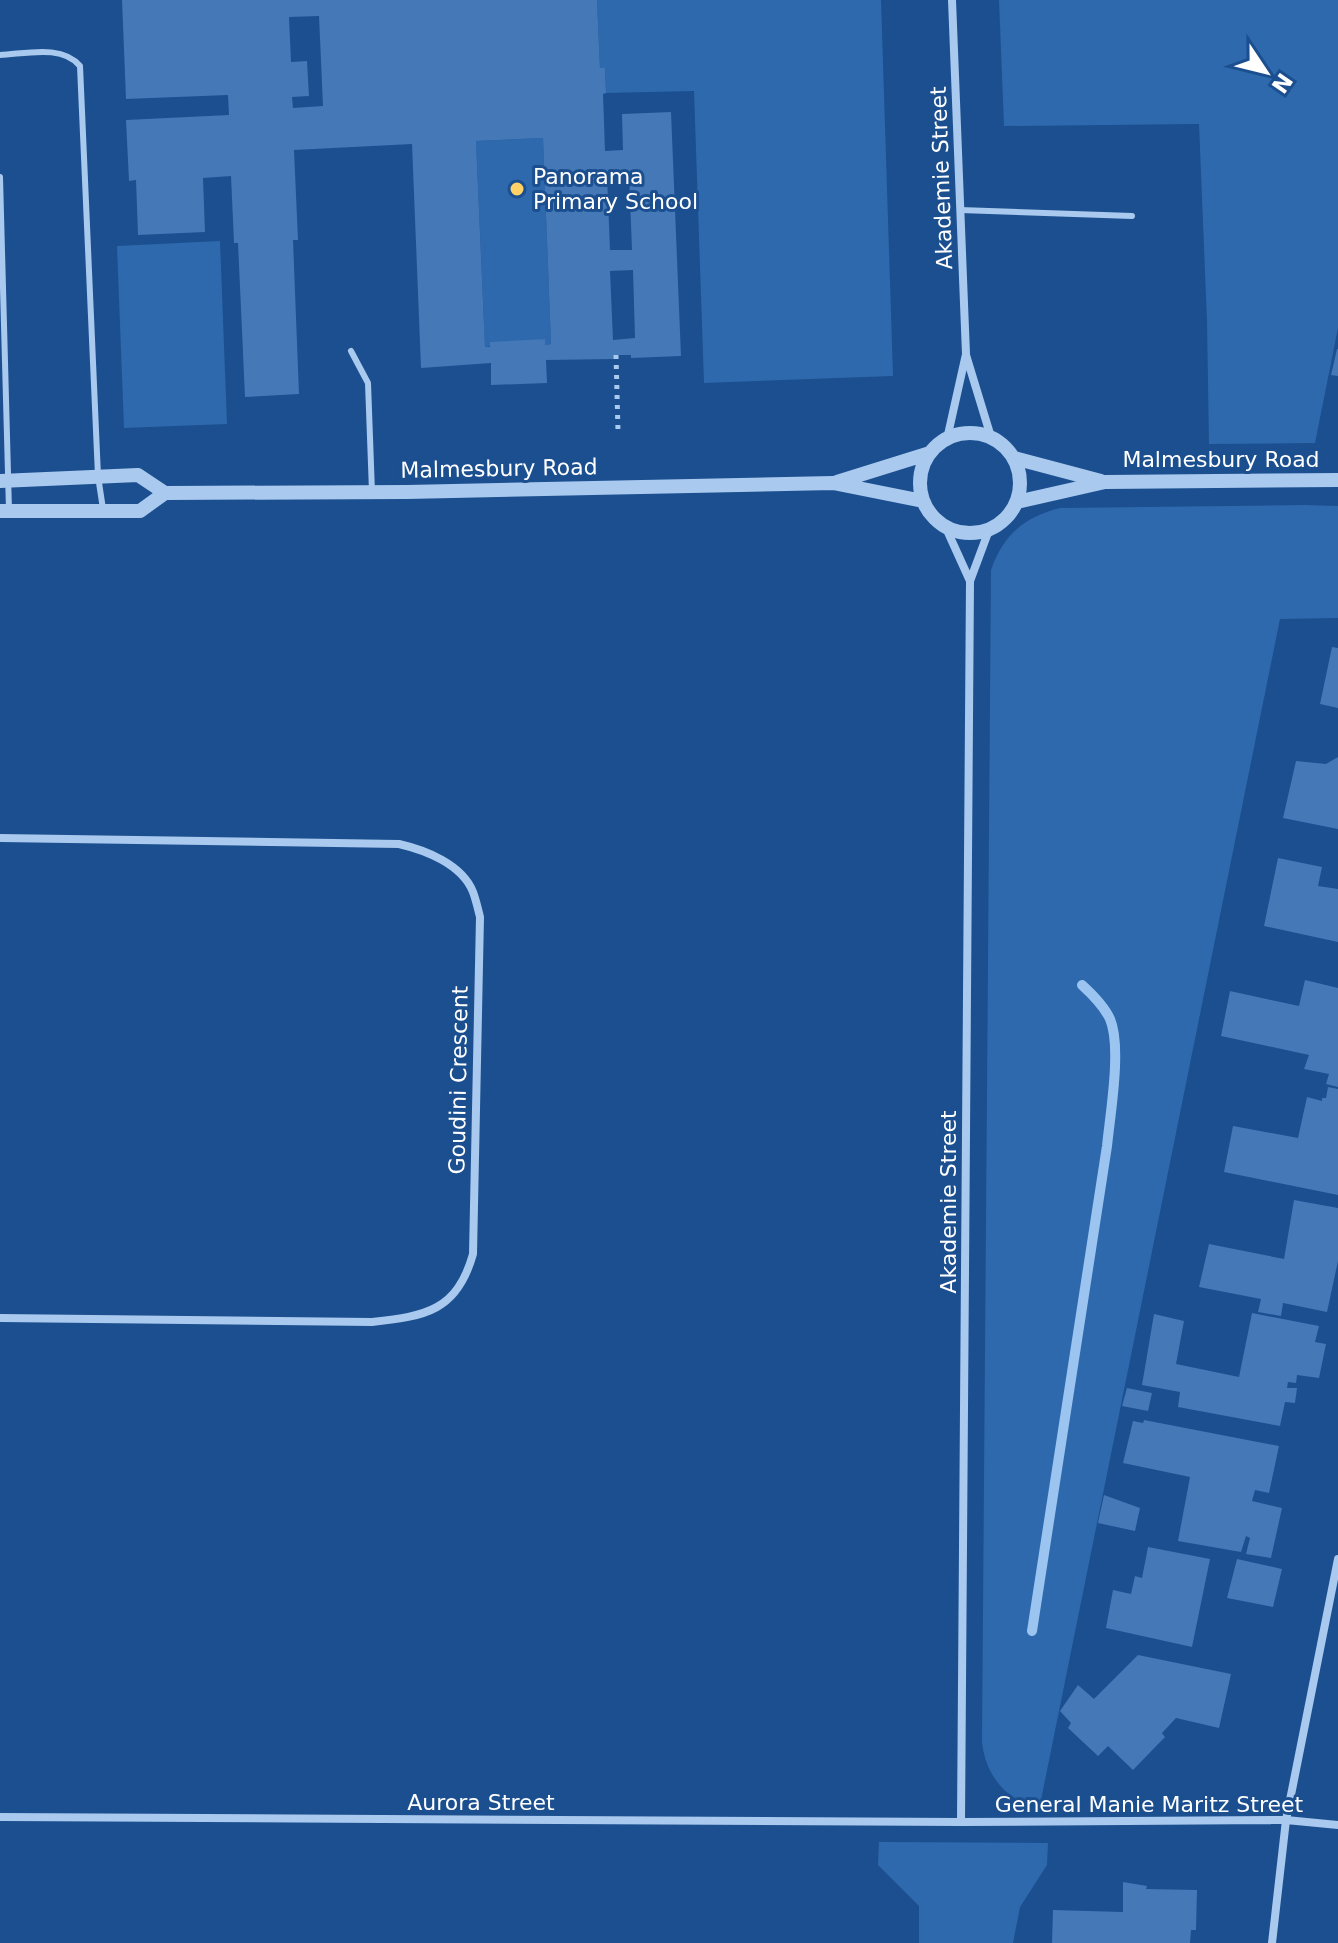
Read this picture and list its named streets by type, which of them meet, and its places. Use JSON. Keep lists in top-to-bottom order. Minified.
{"streets":{"street":["Akademie Street","Malmesbury Road","Goudini Crescent","Aurora Street","General Manie Maritz Street"]},"crossings":[["Akademie Street","Malmesbury Road"],["Akademie Street","Aurora Street"],["Akademie Street","General Manie Maritz Street"],["Aurora Street","General Manie Maritz Street"]],"places":["Panorama Primary School"],"north":"bottom right"}
